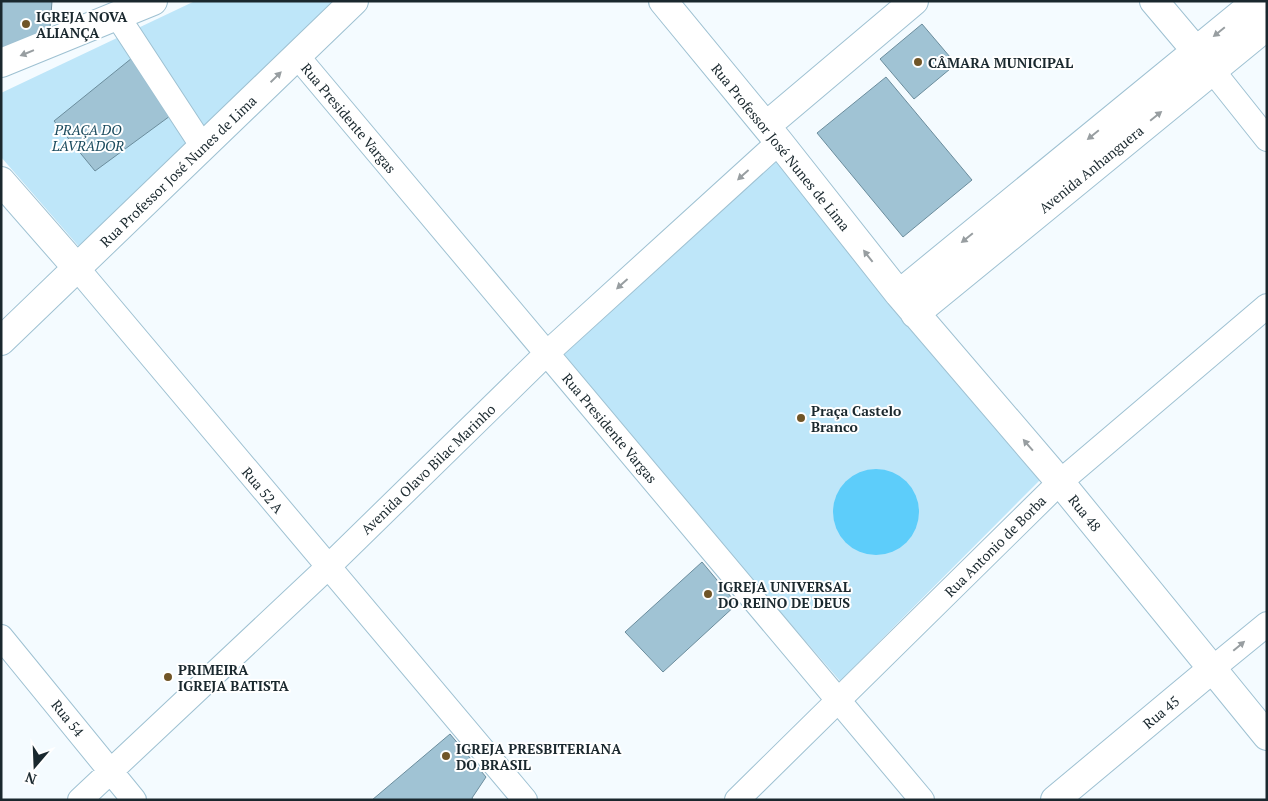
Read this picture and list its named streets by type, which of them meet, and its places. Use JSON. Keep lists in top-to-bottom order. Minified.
{"streets":{"main road":["Rua Professor José Nunes de Lima","Rua 52 A","Rua 48","Rua 45"],"street":["Rua Presidente Vargas","Avenida Olavo Bilac Marinho","Rua Antonio de Borba","Rua 54"]},"crossings":[["Rua Presidente Vargas","Rua Professor José Nunes de Lima"],["Rua Presidente Vargas","Avenida Olavo Bilac Marinho"],["Rua Presidente Vargas","Rua Antonio de Borba"],["Rua Professor José Nunes de Lima","Avenida Olavo Bilac Marinho"],["Rua Professor José Nunes de Lima","Rua 52 A"],["Rua Professor José Nunes de Lima","Rua 48"],["Avenida Olavo Bilac Marinho","Rua 52 A"],["Avenida Olavo Bilac Marinho","Rua 54"],["Rua 48","Rua Antonio de Borba"],["Rua 48","Rua 45"]],"one_way":["Rua 48"],"parks":["PRAÇA DO LAVRADOR"],"places":["IGREJA NOVA ALIANÇA","CÂMARA MUNICIPAL","Praça Castelo Branco","IGREJA UNIVERSAL DO REINO DE DEUS","PRIMEIRA IGREJA BATISTA","IGREJA PRESBITERIANA DO BRASIL"],"north":"bottom"}
